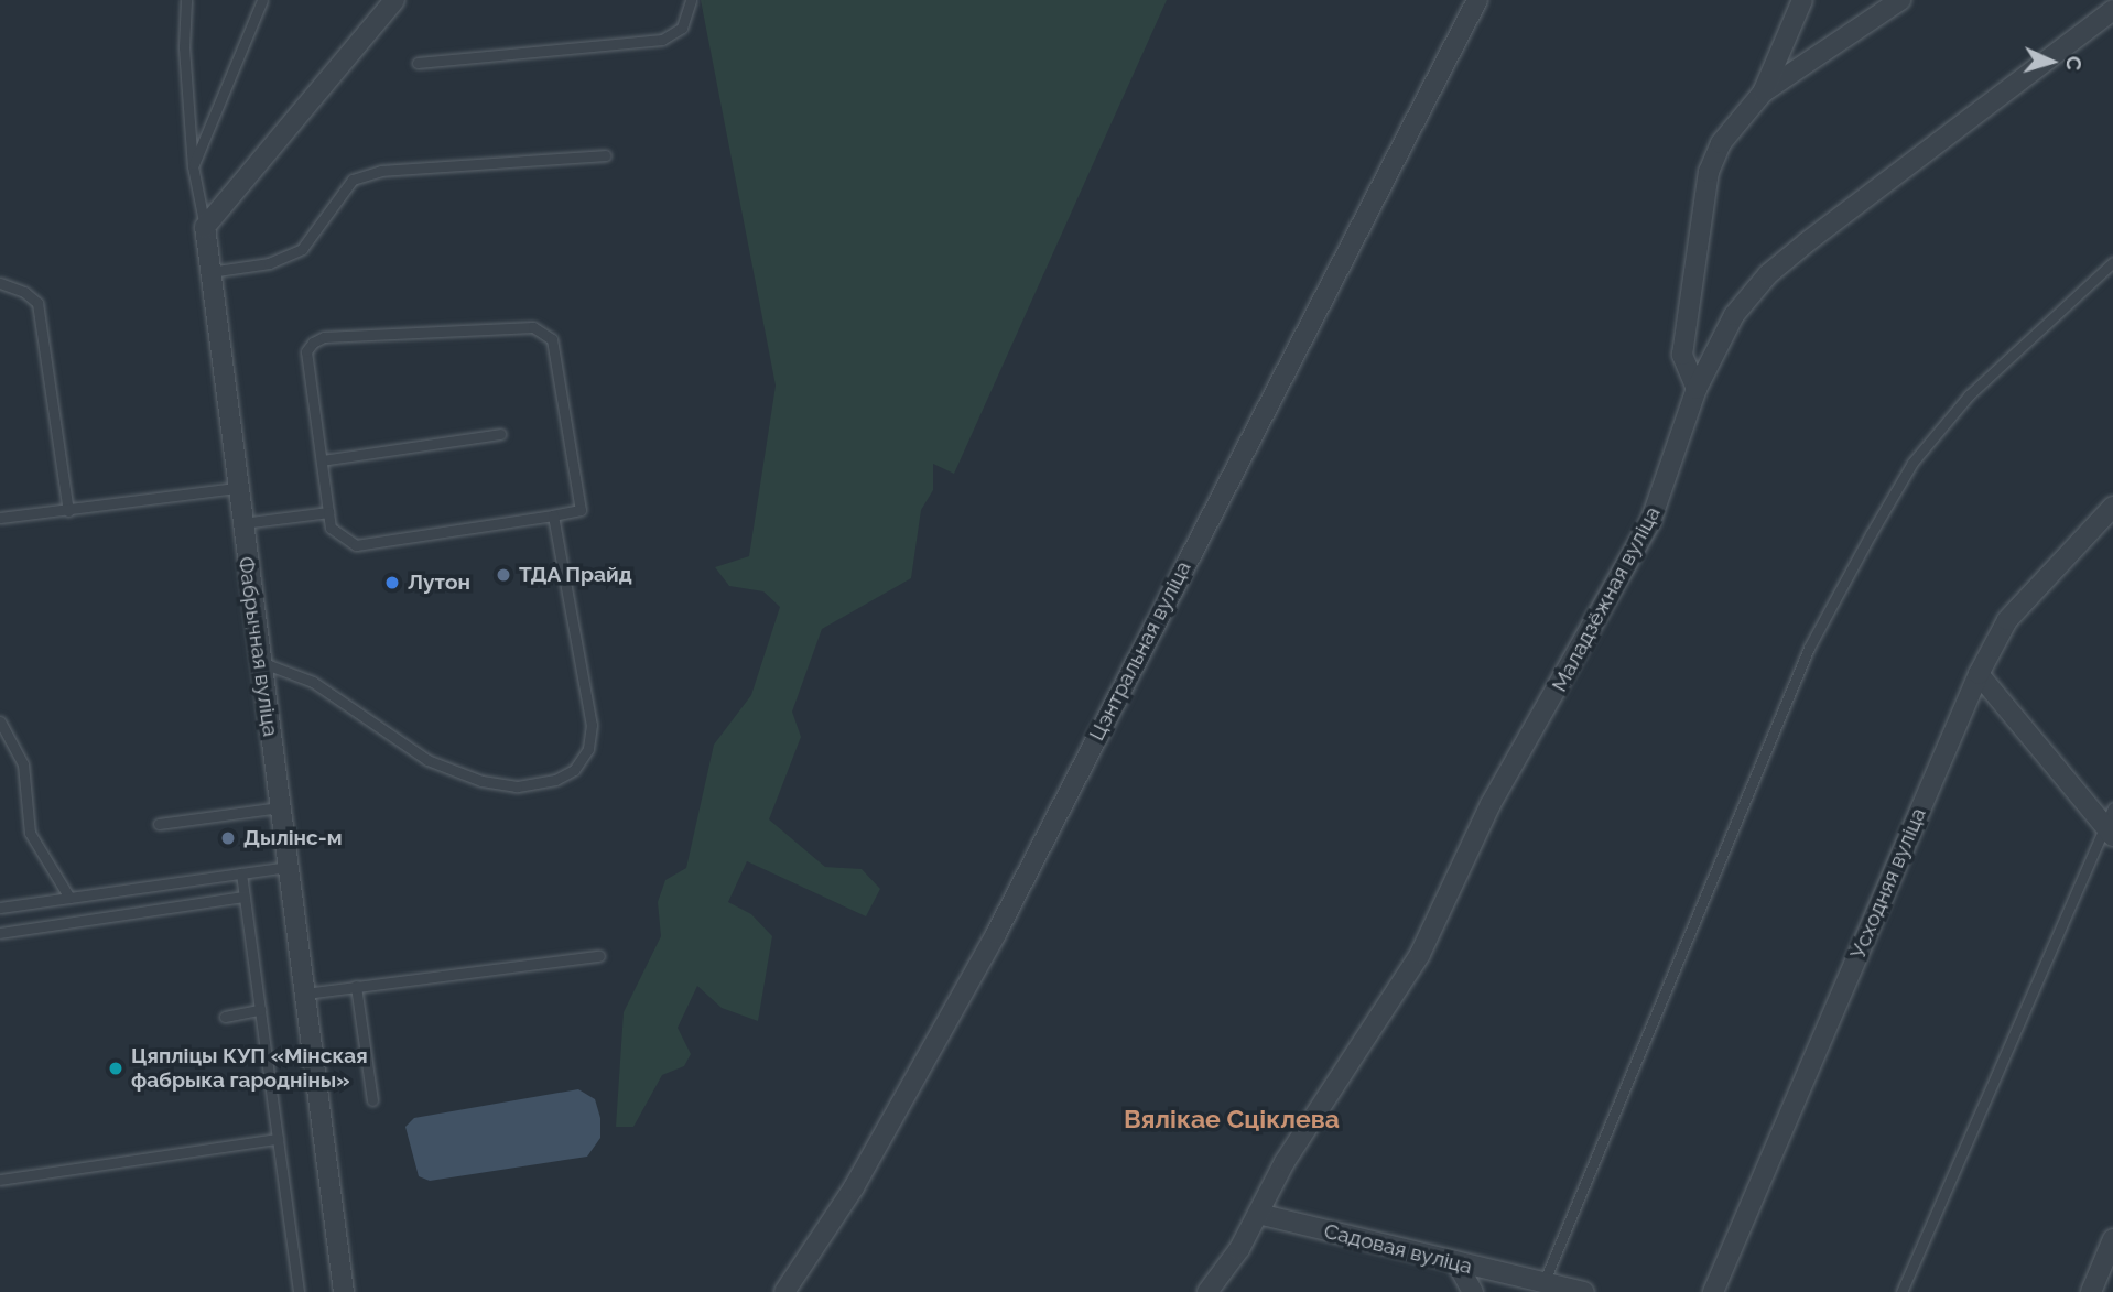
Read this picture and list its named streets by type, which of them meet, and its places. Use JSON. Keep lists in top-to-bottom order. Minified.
{"streets":{"street":["Маладзёжная вуліца","Фабрычная вуліца","Цэнтральная вуліца","Усходняя вуліца","Садовая вуліца"]},"crossings":[["Маладзёжная вуліца","Садовая вуліца"]],"districts":["Вялікае Сціклева"],"places":["ТДА Прайд","Лутон","Дылінс-м","Цяпліцы КУП «Мінская фабрыка гародніны»"],"north":"right"}
